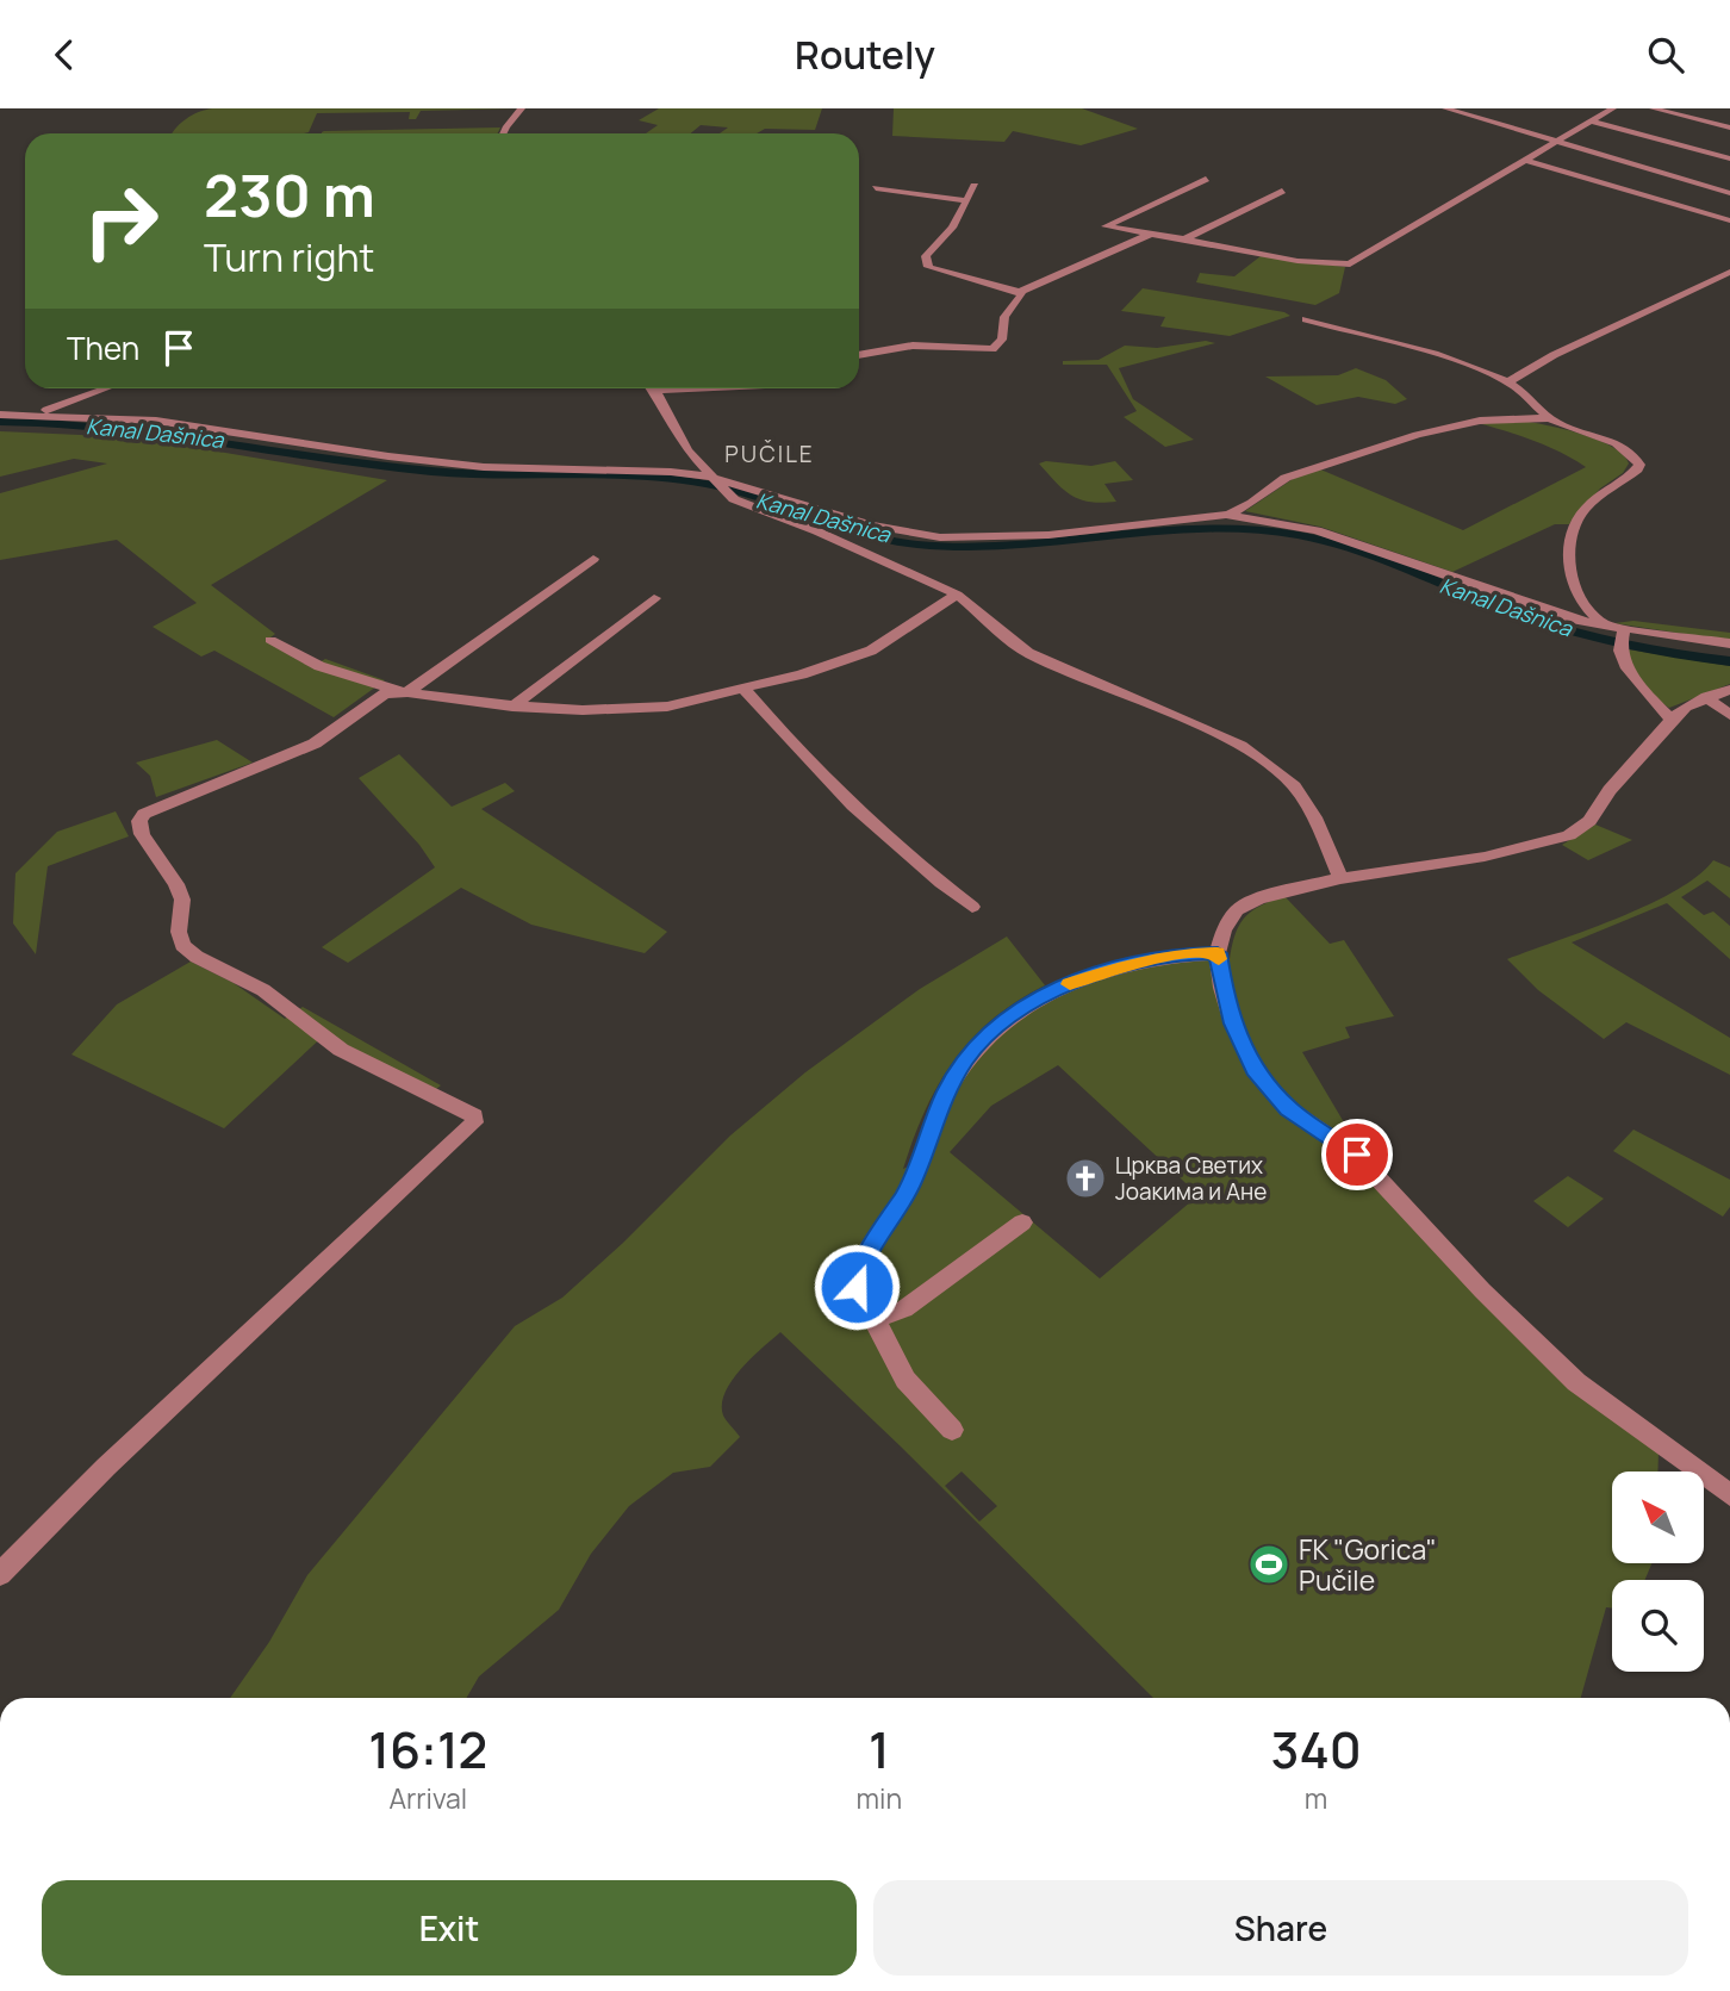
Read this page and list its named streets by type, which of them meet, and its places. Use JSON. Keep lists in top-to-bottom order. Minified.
{"districts":["PUČILE"],"water":["Kanal Dašnica"],"places":{"church":["Црква Светих Јоакима и Ане"],"sports":["FK \"Gorica\" Pučile"]},"north":"top left","page":{"header":"Routely","turn":["230 m","Turn right"],"then":"Then","eta":["16:12","Arrival","1","min","340","m"],"buttons":["Exit","Share"]}}
